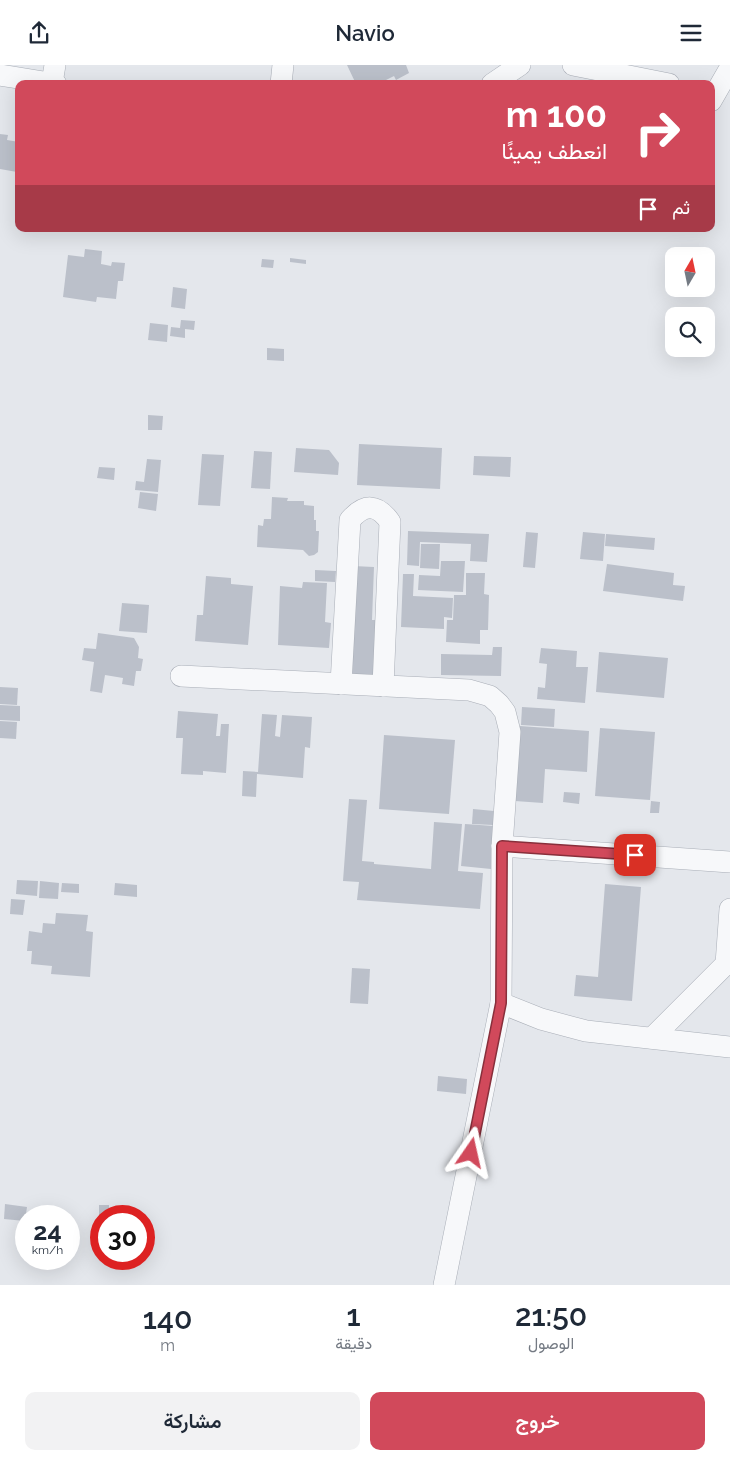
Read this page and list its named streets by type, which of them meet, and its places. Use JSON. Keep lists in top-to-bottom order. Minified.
{"north":"top","page":{"header":"Navio","turn":["100 m","انعطف يمينًا"],"then":"ثم","speed":"24 km/h","limit":"30","eta":["21:50","الوصول","1","دقيقة","140","m"],"buttons":["خروج","مشاركة"]}}
